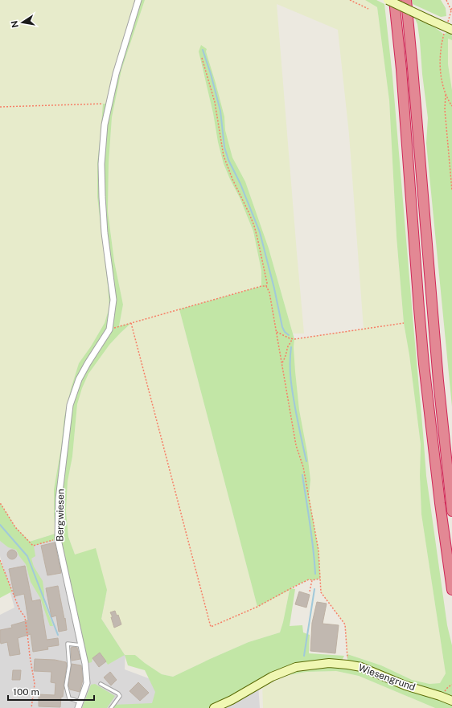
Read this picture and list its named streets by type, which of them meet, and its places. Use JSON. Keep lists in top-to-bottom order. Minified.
{"streets":{"street":["Bergwiesen","Wiesengrund"]},"scale_bar":"100 m","north":"left"}
